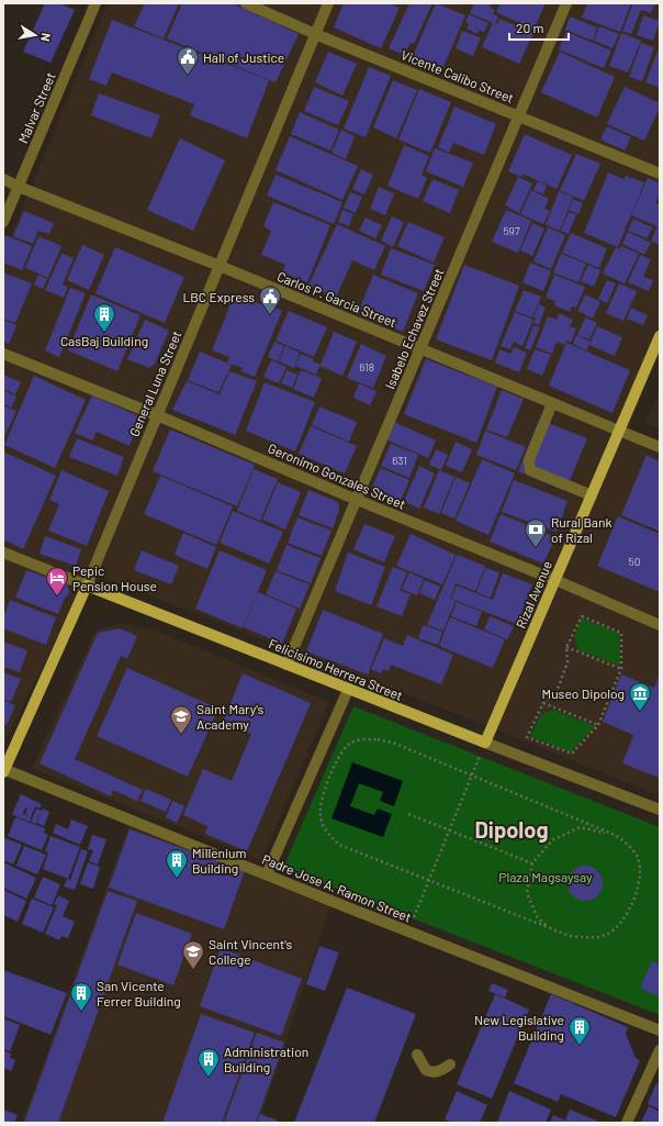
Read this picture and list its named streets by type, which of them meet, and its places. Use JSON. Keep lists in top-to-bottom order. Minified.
{"streets":{"main road":["General Luna Street","Rizal Avenue","Felicisimo Herrera Street"],"street":["Vicente Calibo Street","Malvar Street","Carlos P. Garcia Street","Isabelo Echavez Street","Geronimo Gonzales Street","Padre Jose A. Ramon Street"]},"crossings":[["Vicente Calibo Street","Isabelo Echavez Street"],["Vicente Calibo Street","General Luna Street"],["Malvar Street","Carlos P. Garcia Street"],["Carlos P. Garcia Street","Isabelo Echavez Street"],["Carlos P. Garcia Street","General Luna Street"],["Carlos P. Garcia Street","Rizal Avenue"],["Isabelo Echavez Street","Geronimo Gonzales Street"],["Isabelo Echavez Street","Felicisimo Herrera Street"],["General Luna Street","Geronimo Gonzales Street"],["General Luna Street","Felicisimo Herrera Street"],["General Luna Street","Padre Jose A. Ramon Street"],["Geronimo Gonzales Street","Rizal Avenue"],["Rizal Avenue","Felicisimo Herrera Street"]],"districts":["Dipolog"],"parks":["Plaza Magsaysay"],"places":{"public building":["Hall of Justice","LBC Express"],"building":["CasBaj Building","Millenium Building","San Vicente Ferrer Building","New Legislative Building","Administration Building"],"bank":["Rural Bank of Rizal"],"hotel":["Pepic Pension House"],"museum":["Museo Dipolog"],"school or university":["Saint Mary's Academy","Saint Vincent's College"]},"house_numbers":["597","618","631","50"],"scale_bar":"20 m","north":"right"}
